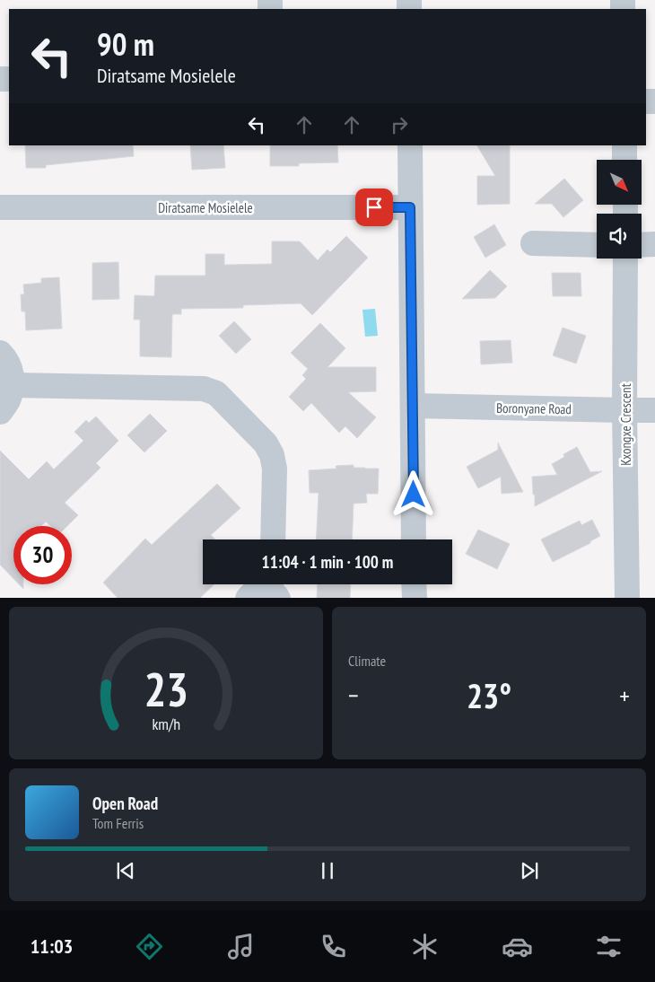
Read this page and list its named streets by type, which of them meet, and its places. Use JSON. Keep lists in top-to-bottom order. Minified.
{"streets":{"street":["Diratsame Mosielele","Boronyane Road","Kxongxe Crescent"]},"crossings":[["Boronyane Road","Kxongxe Crescent"]],"north":"bottom right","page":{"turn":["90 m","Diratsame Mosielele"],"limit":"30","trip":"11:04 · 1 min · 100 m","tile":"Climate","heat":["−","23°","+"],"song":["Open Road","Tom Ferris"],"tabs":"11:03","gauge":["23","km/h"]}}
